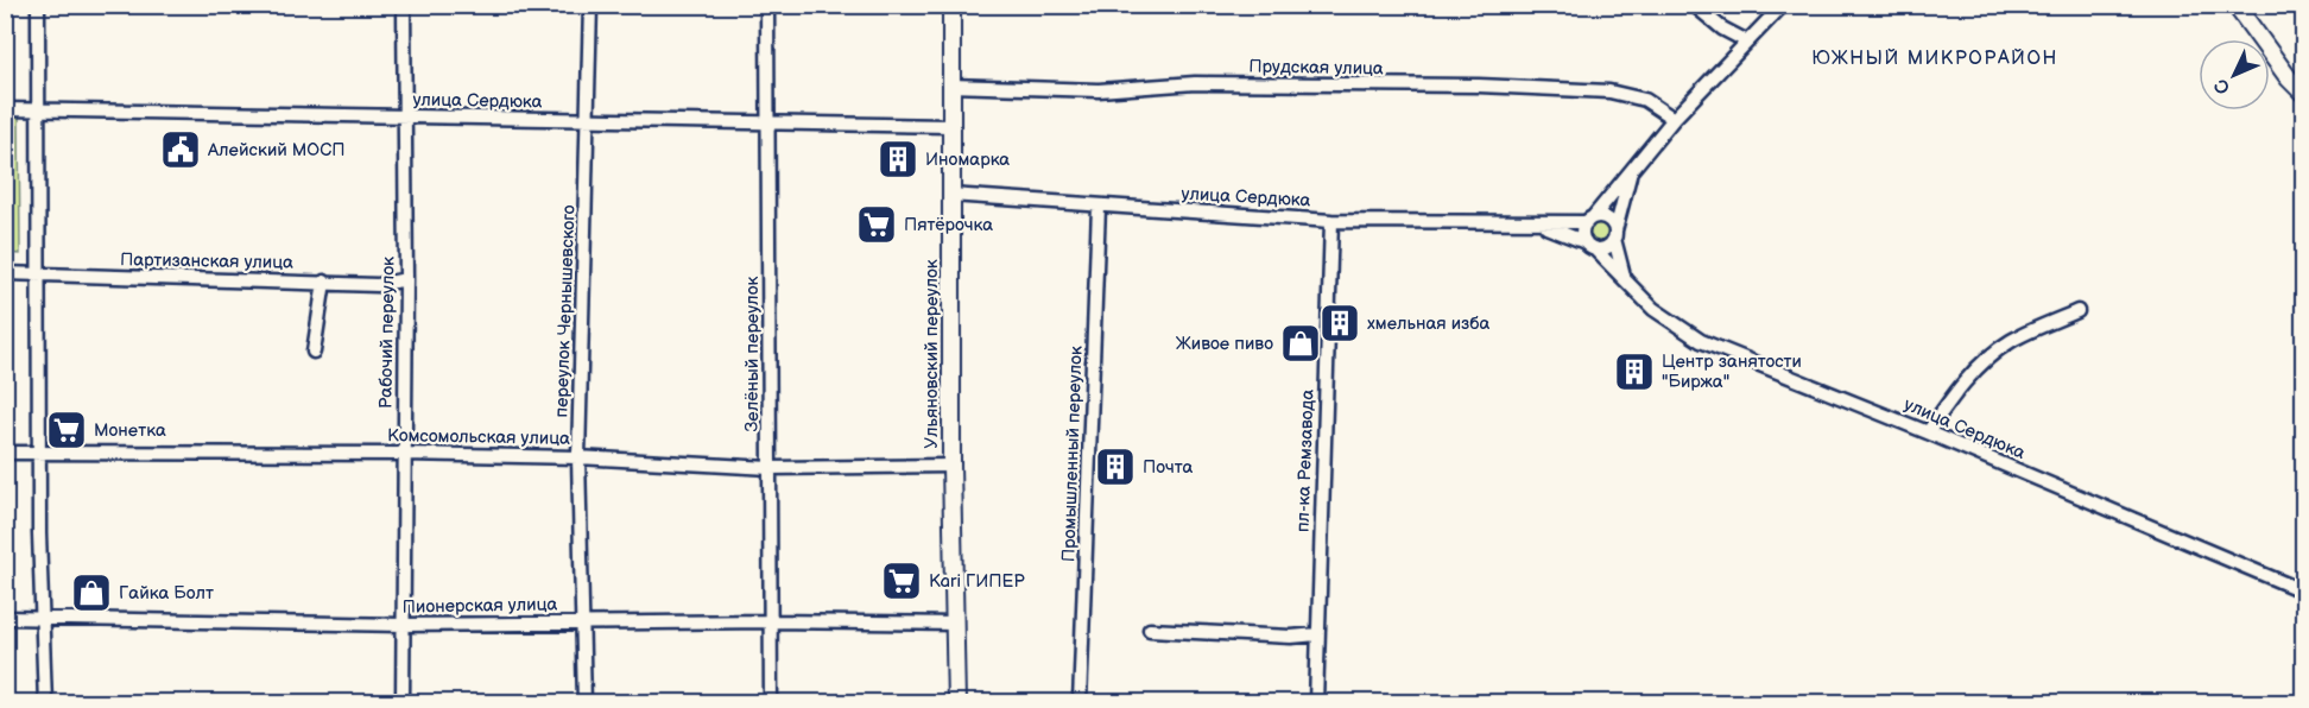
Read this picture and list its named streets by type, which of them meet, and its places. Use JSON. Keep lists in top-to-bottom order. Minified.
{"streets":{"main road":["Ульяновский переулок"],"street":["Прудская улица","улица Сердюка","Партизанская улица","переулок Чернышевского","Рабочий переулок","Зелёный переулок","Комсомольская улица","Промышленный переулок","пл-ка Ремзавода","Пионерская улица"]},"crossings":[["Прудская улица","Ульяновский переулок"],["улица Сердюка","переулок Чернышевского"],["улица Сердюка","Рабочий переулок"],["улица Сердюка","Зелёный переулок"],["улица Сердюка","Ульяновский переулок"],["улица Сердюка","Промышленный переулок"],["улица Сердюка","пл-ка Ремзавода"],["Партизанская улица","Рабочий переулок"],["переулок Чернышевского","Комсомольская улица"],["переулок Чернышевского","Пионерская улица"],["Рабочий переулок","Комсомольская улица"],["Рабочий переулок","Пионерская улица"],["Зелёный переулок","Комсомольская улица"],["Зелёный переулок","Пионерская улица"],["Ульяновский переулок","Комсомольская улица"],["Ульяновский переулок","Пионерская улица"]],"districts":["ЮЖНЫЙ МИКРОРАЙОН"],"places":{"public building":["Алейский МОСП"],"building":["Иномарка","хмельная изба","Центр занятости \"Биржа\"","Почта"],"supermarket":["Пятёрочка","Монетка","Kari ГИПЕР"],"shop":["Живое пиво","Гайка Болт"]},"north":"bottom left"}
